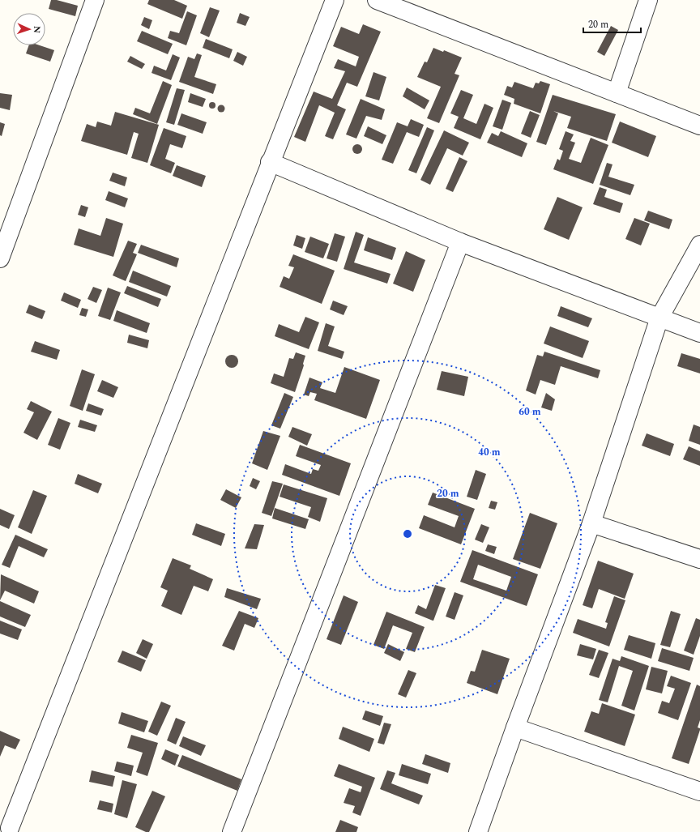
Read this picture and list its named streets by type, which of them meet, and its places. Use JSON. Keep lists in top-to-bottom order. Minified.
{"scale_bar":"20 m","north":"right","rings":["60 m","40 m","20 m"]}
